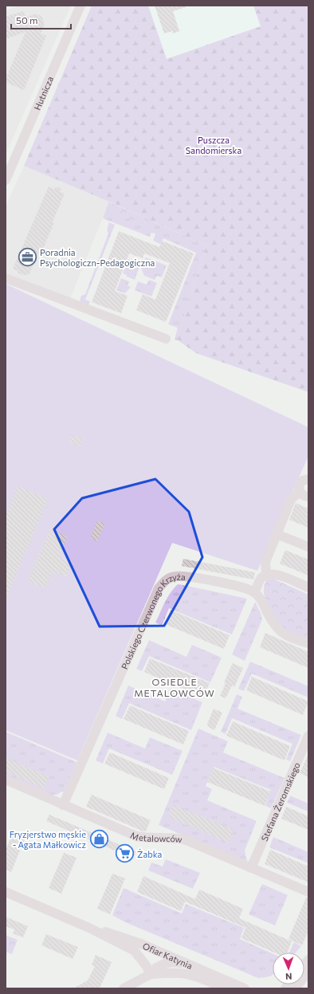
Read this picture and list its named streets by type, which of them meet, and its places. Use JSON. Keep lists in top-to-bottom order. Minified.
{"streets":{"street":["Hutnicza","Polskiego Czerwonego Krzyża","Stefana Żeromskiego","Metalowców","Ofiar Katynia"]},"crossings":[["Polskiego Czerwonego Krzyża","Metalowców"],["Stefana Żeromskiego","Metalowców"]],"districts":["OSIEDLE METALOWCÓW"],"parks":["Puszcza Sandomierska"],"places":{"office":["Poradnia Psychologiczn-Pedagogiczna"],"shop":["Fryzjerstwo męskie - Agata Małkowicz"],"supermarket":["Żabka"]},"scale_bar":"50 m","north":"bottom"}
